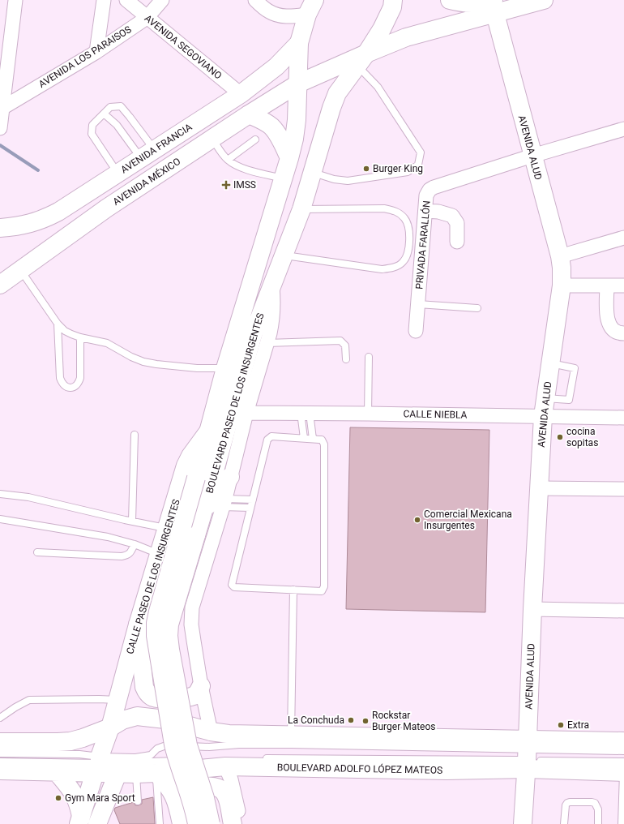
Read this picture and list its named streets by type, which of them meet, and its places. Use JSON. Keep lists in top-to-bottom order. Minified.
{"streets":{"main road":["AVENIDA ALUD","AVENIDA FRANCIA","AVENIDA MÉXICO","BOULEVARD PASEO DE LOS INSURGENTES","CALLE PASEO DE LOS INSURGENTES","BOULEVARD ADOLFO LÓPEZ MATEOS"],"street":["AVENIDA SEGOVIANO","AVENIDA LOS PARAISOS","PRIVADA FARALLÓN","CALLE NIEBLA"]},"crossings":[["AVENIDA SEGOVIANO","AVENIDA LOS PARAISOS"],["AVENIDA SEGOVIANO","AVENIDA FRANCIA"],["AVENIDA ALUD","AVENIDA MÉXICO"],["AVENIDA ALUD","PRIVADA FARALLÓN"],["AVENIDA ALUD","CALLE NIEBLA"],["AVENIDA ALUD","BOULEVARD ADOLFO LÓPEZ MATEOS"],["AVENIDA FRANCIA","BOULEVARD PASEO DE LOS INSURGENTES"],["AVENIDA MÉXICO","BOULEVARD PASEO DE LOS INSURGENTES"],["BOULEVARD PASEO DE LOS INSURGENTES","CALLE PASEO DE LOS INSURGENTES"],["CALLE PASEO DE LOS INSURGENTES","BOULEVARD ADOLFO LÓPEZ MATEOS"]],"places":{"other":["Burger King","cocina sopitas","Comercial Mexicana Insurgentes","La Conchuda","Rockstar Burger Mateos","Extra","Gym Mara Sport"],"health":["IMSS"]}}
